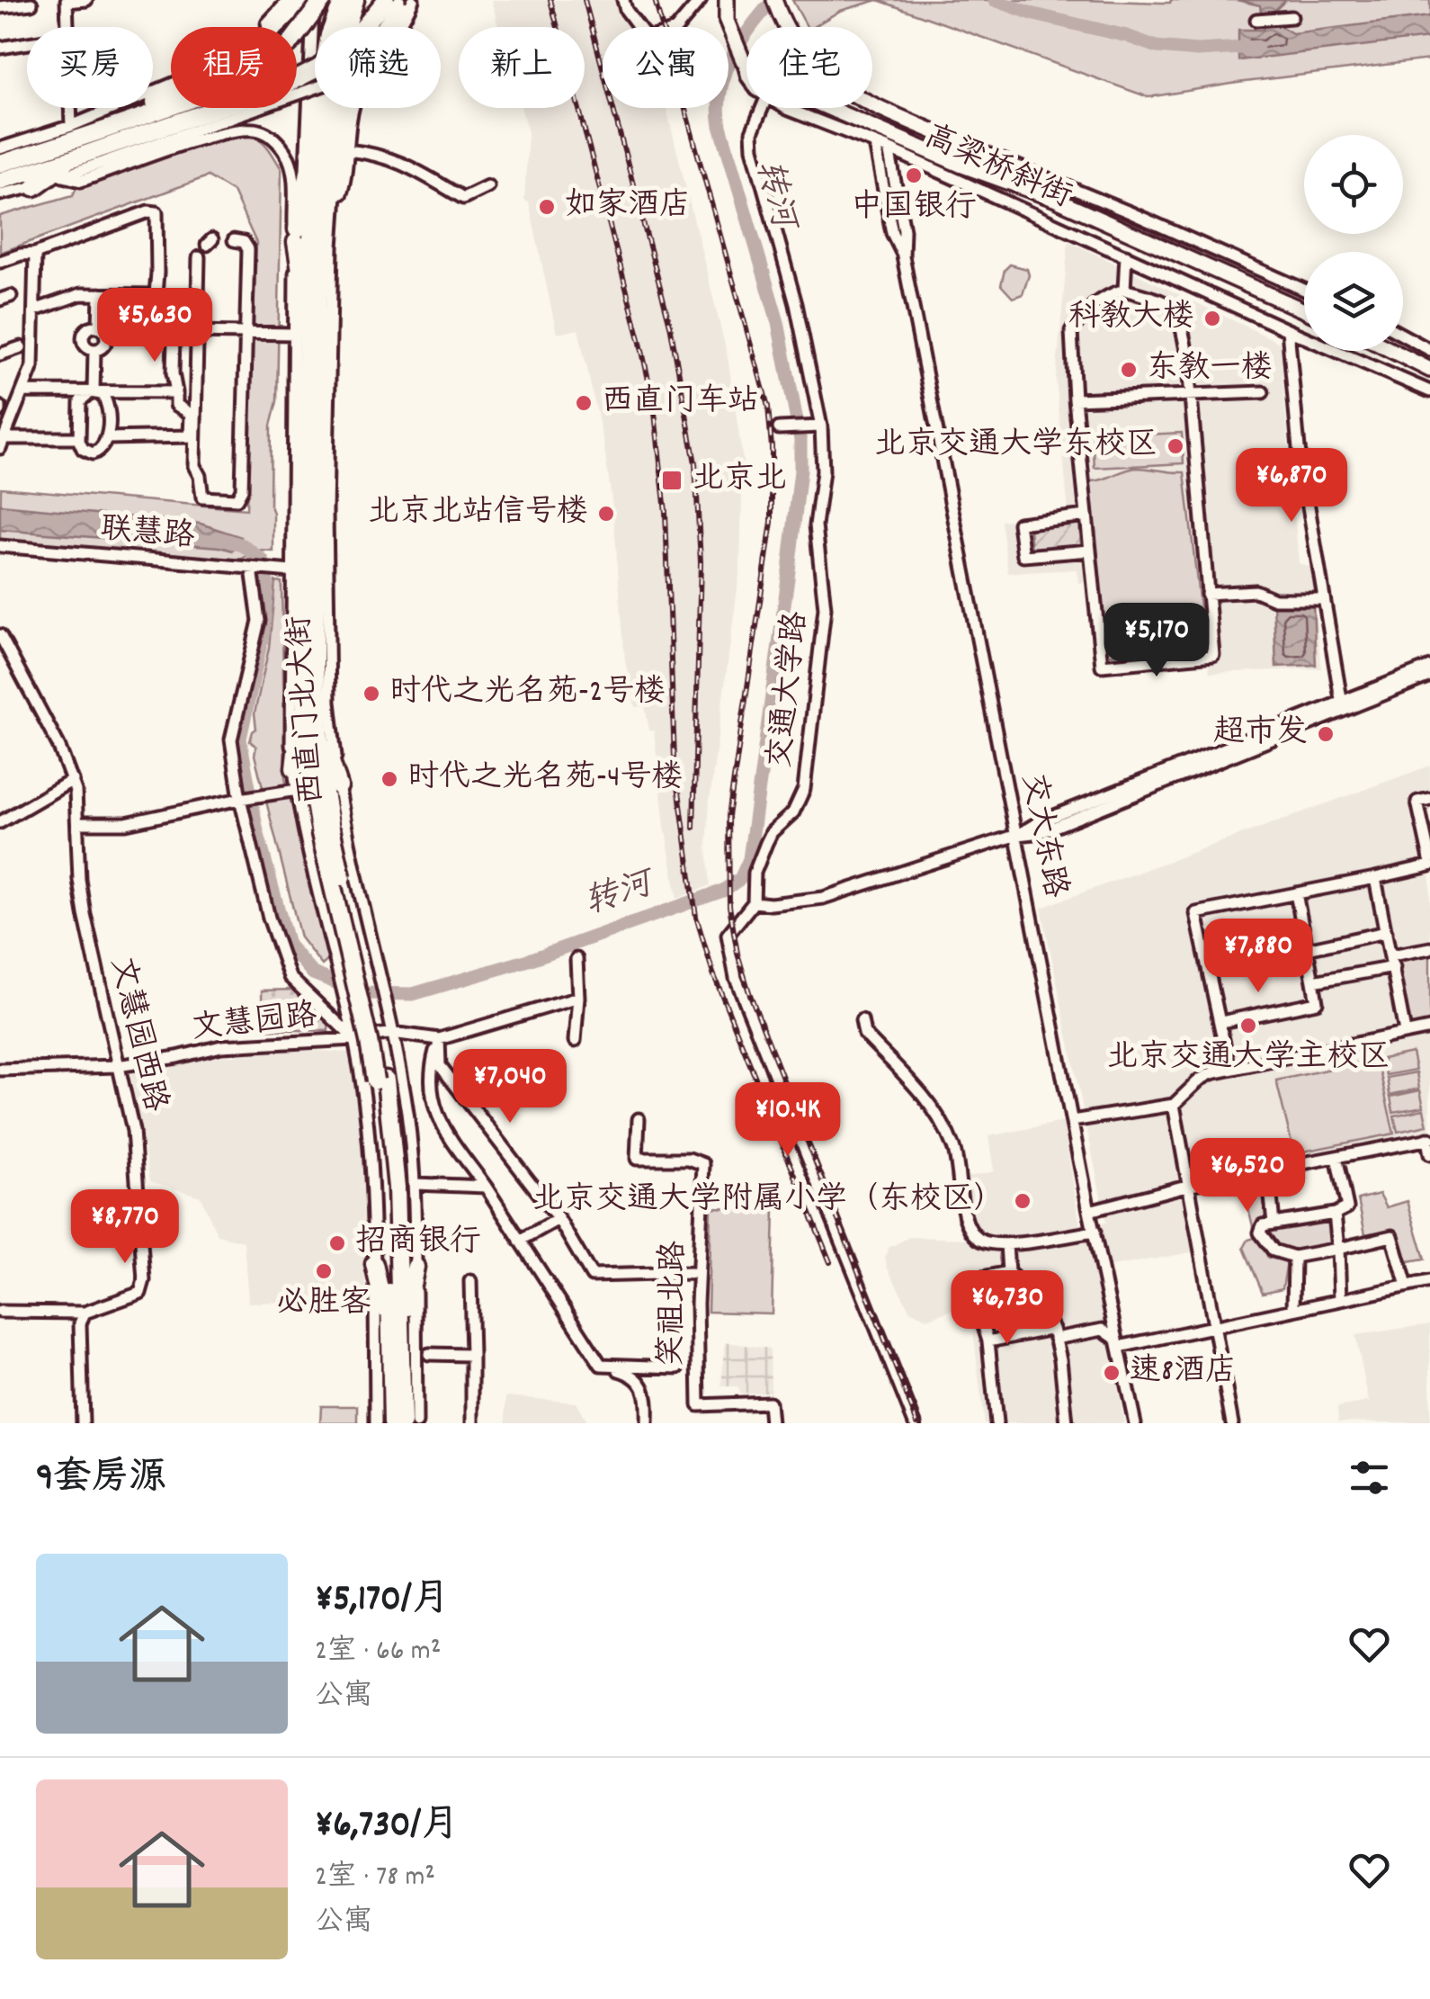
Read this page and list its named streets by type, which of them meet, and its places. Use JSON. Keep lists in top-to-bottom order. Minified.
{"streets":{"highway":["西直门北大街"],"main road":["高梁桥斜街"],"street":["联慧路","交通大学路","交大东路","文慧园路","文慧园西路","笑祖北路"]},"crossings":[["高梁桥斜街","交大东路"],["联慧路","西直门北大街"],["西直门北大街","文慧园路"],["文慧园路","文慧园西路"]],"water":["转河"],"places":{"other":["中国银行","如家酒店","科教大楼","东教一楼","西直门车站","北京交通大学东校区","北京北站信号楼","时代之光名苑-2号楼","超市发","时代之光名苑-4号楼","北京交通大学主校区","北京交通大学附属小学（东校区）","招商银行","必胜客","速8酒店"],"transit":["北京北"]},"page":{"chip":["买房","租房","筛选","新上","公寓","住宅"],"price":["¥5,630","¥6,870","¥5,170","¥7,880","¥7,040","¥10.4K","¥6,520","¥8,770","¥6,730"],"heading":"9套房源","list":[{"name":"¥5,170/月","note":"2室 · 66 m² · 公寓"},{"name":"¥6,730/月","note":"2室 · 78 m² · 公寓"}]}}
